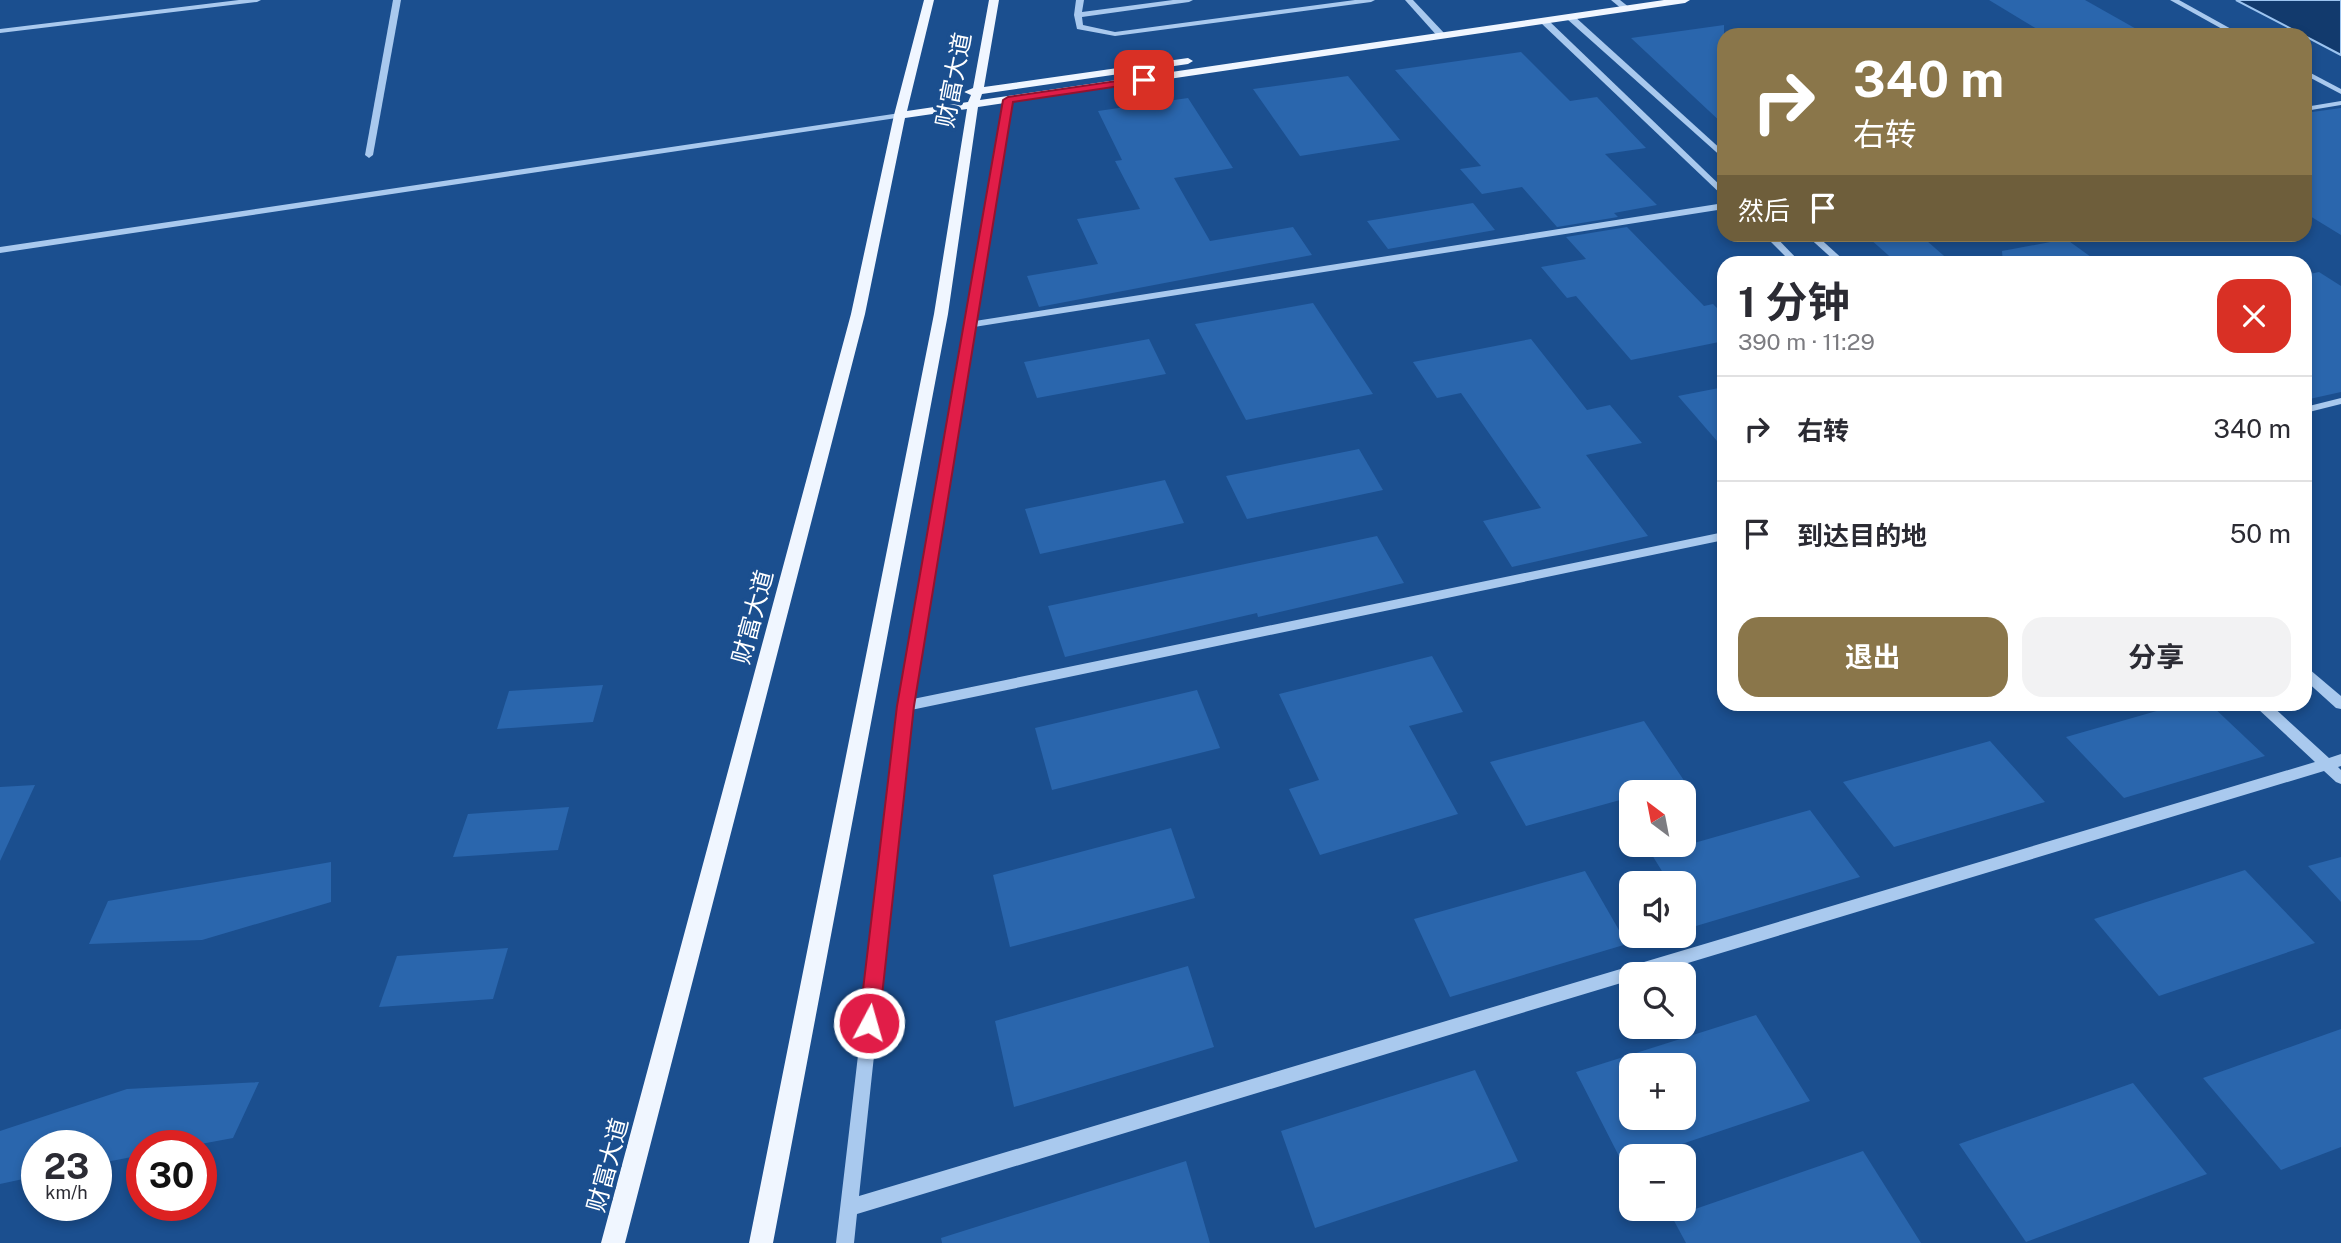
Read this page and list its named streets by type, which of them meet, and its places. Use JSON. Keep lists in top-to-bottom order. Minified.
{"streets":{"main road":["财富大道"]},"north":"top left","page":{"turn":["340 m","右转"],"then":"然后","heading":["1 分钟","390 m · 11:29"],"list":[{"name":"右转","value":"340 m"},{"name":"到达目的地","value":"50 m"}],"buttons":["退出","分享"],"map_buttons":["+","−"],"speed":"23 km/h","limit":"30"}}
